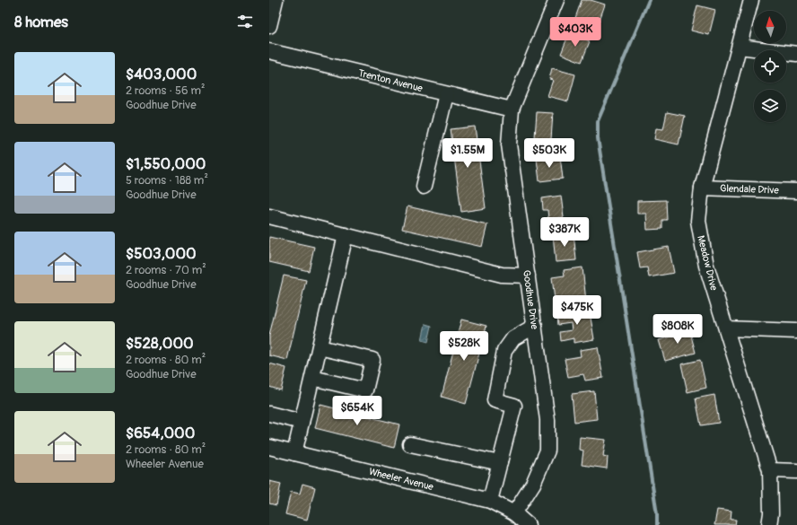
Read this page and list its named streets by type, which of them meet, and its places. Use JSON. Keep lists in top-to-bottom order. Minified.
{"streets":{"street":["Trenton Avenue","Glendale Drive","Meadow Drive","Goodhue Drive","Wheeler Avenue"]},"crossings":[["Trenton Avenue","Goodhue Drive"],["Glendale Drive","Meadow Drive"],["Goodhue Drive","Wheeler Avenue"]],"north":"top","page":{"heading":"8 homes","price":["$403K","$1.55M","$503K","$387K","$475K","$808K","$528K","$654K"],"list":[{"name":"$403,000","note":"2 rooms · 56 m² · Goodhue Drive"},{"name":"$1,550,000","note":"5 rooms · 188 m² · Goodhue Drive"},{"name":"$503,000","note":"2 rooms · 70 m² · Goodhue Drive"},{"name":"$528,000","note":"2 rooms · 80 m² · Goodhue Drive"},{"name":"$654,000","note":"2 rooms · 80 m² · Wheeler Avenue"}]}}
